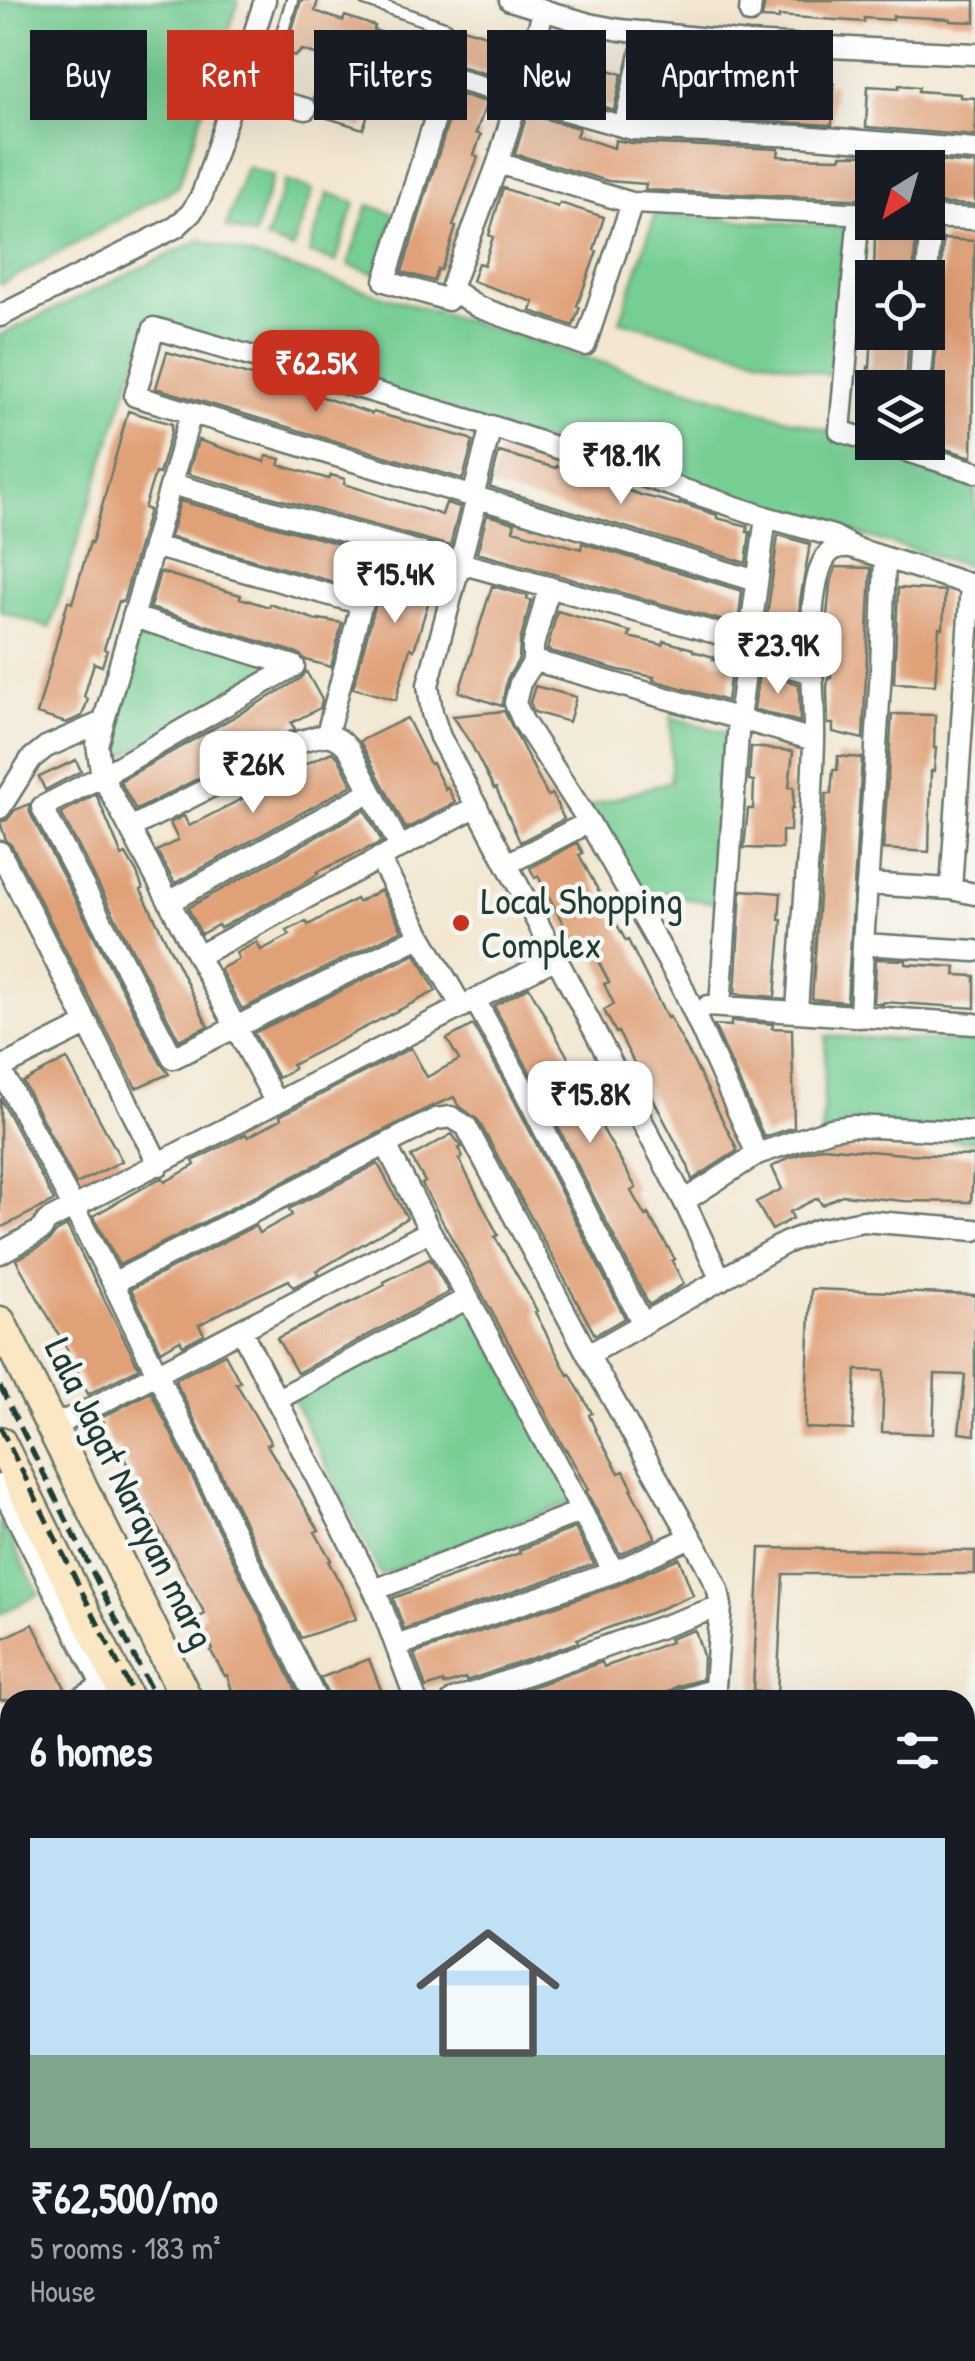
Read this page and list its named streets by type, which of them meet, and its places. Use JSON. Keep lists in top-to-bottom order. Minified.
{"streets":{"main road":["Lala Jagat Narayan marg"]},"places":["Local Shopping Complex"],"north":"bottom left","page":{"chip":["Buy","Rent","Filters","New","Apartment"],"price":["₹62.5K","₹18.1K","₹15.4K","₹23.9K","₹26K","₹15.8K"],"heading":"6 homes","list":[{"name":"₹62,500/mo","note":"5 rooms · 183 m² · House"}]}}
